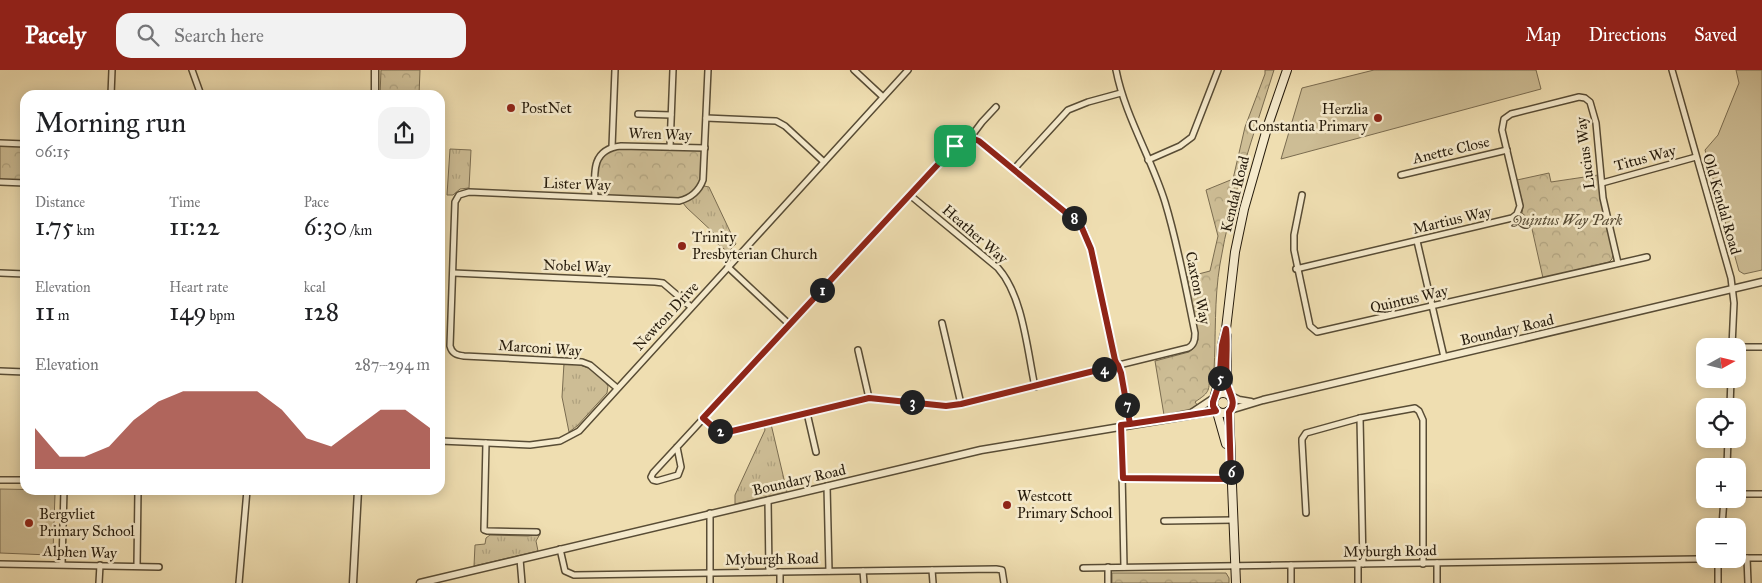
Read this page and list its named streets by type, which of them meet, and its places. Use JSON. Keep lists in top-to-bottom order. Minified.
{"streets":{"main road":["Kendal Road"],"street":["Wren Way","Anette Close","Lucius Way","Titus Way","Lister Way","Old Kendal Road","Martius Way","Heather Way","Nobel Way","Caxton Way","Quintus Way","Newton Drive","Boundary Road","Marconi Way","Myburgh Road","Alphen Way"]},"crossings":[["Wren Way","Lister Way"],["Anette Close","Martius Way"],["Lucius Way","Titus Way"],["Lucius Way","Martius Way"],["Lucius Way","Quintus Way"],["Titus Way","Old Kendal Road"],["Lister Way","Nobel Way"],["Lister Way","Marconi Way"],["Kendal Road","Boundary Road"],["Old Kendal Road","Boundary Road"],["Martius Way","Quintus Way"],["Heather Way","Caxton Way"],["Nobel Way","Newton Drive"],["Nobel Way","Marconi Way"],["Newton Drive","Marconi Way"],["Boundary Road","Myburgh Road"]],"parks":["Quintus Way Park"],"places":["PostNet","Herzlia Constantia Primary","Trinity Presbyterian Church","Westcott Primary School","Bergvliet Primary School"],"north":"right","page":{"header":"Pacely","search":"Search here","nav":["Map","Directions","Saved"],"heading":["Morning run","06:15"],"stats":[["Distance","1.75 km"],["Time","11:22"],["Pace","6:30 /km"],["Elevation","11 m"],["Heart rate","149 bpm"],["kcal","128"]],"pins":["8","1","4","5","3","7","2","6"],"map_buttons":["+","−"],"chart":["Elevation","287–294 m"]}}
